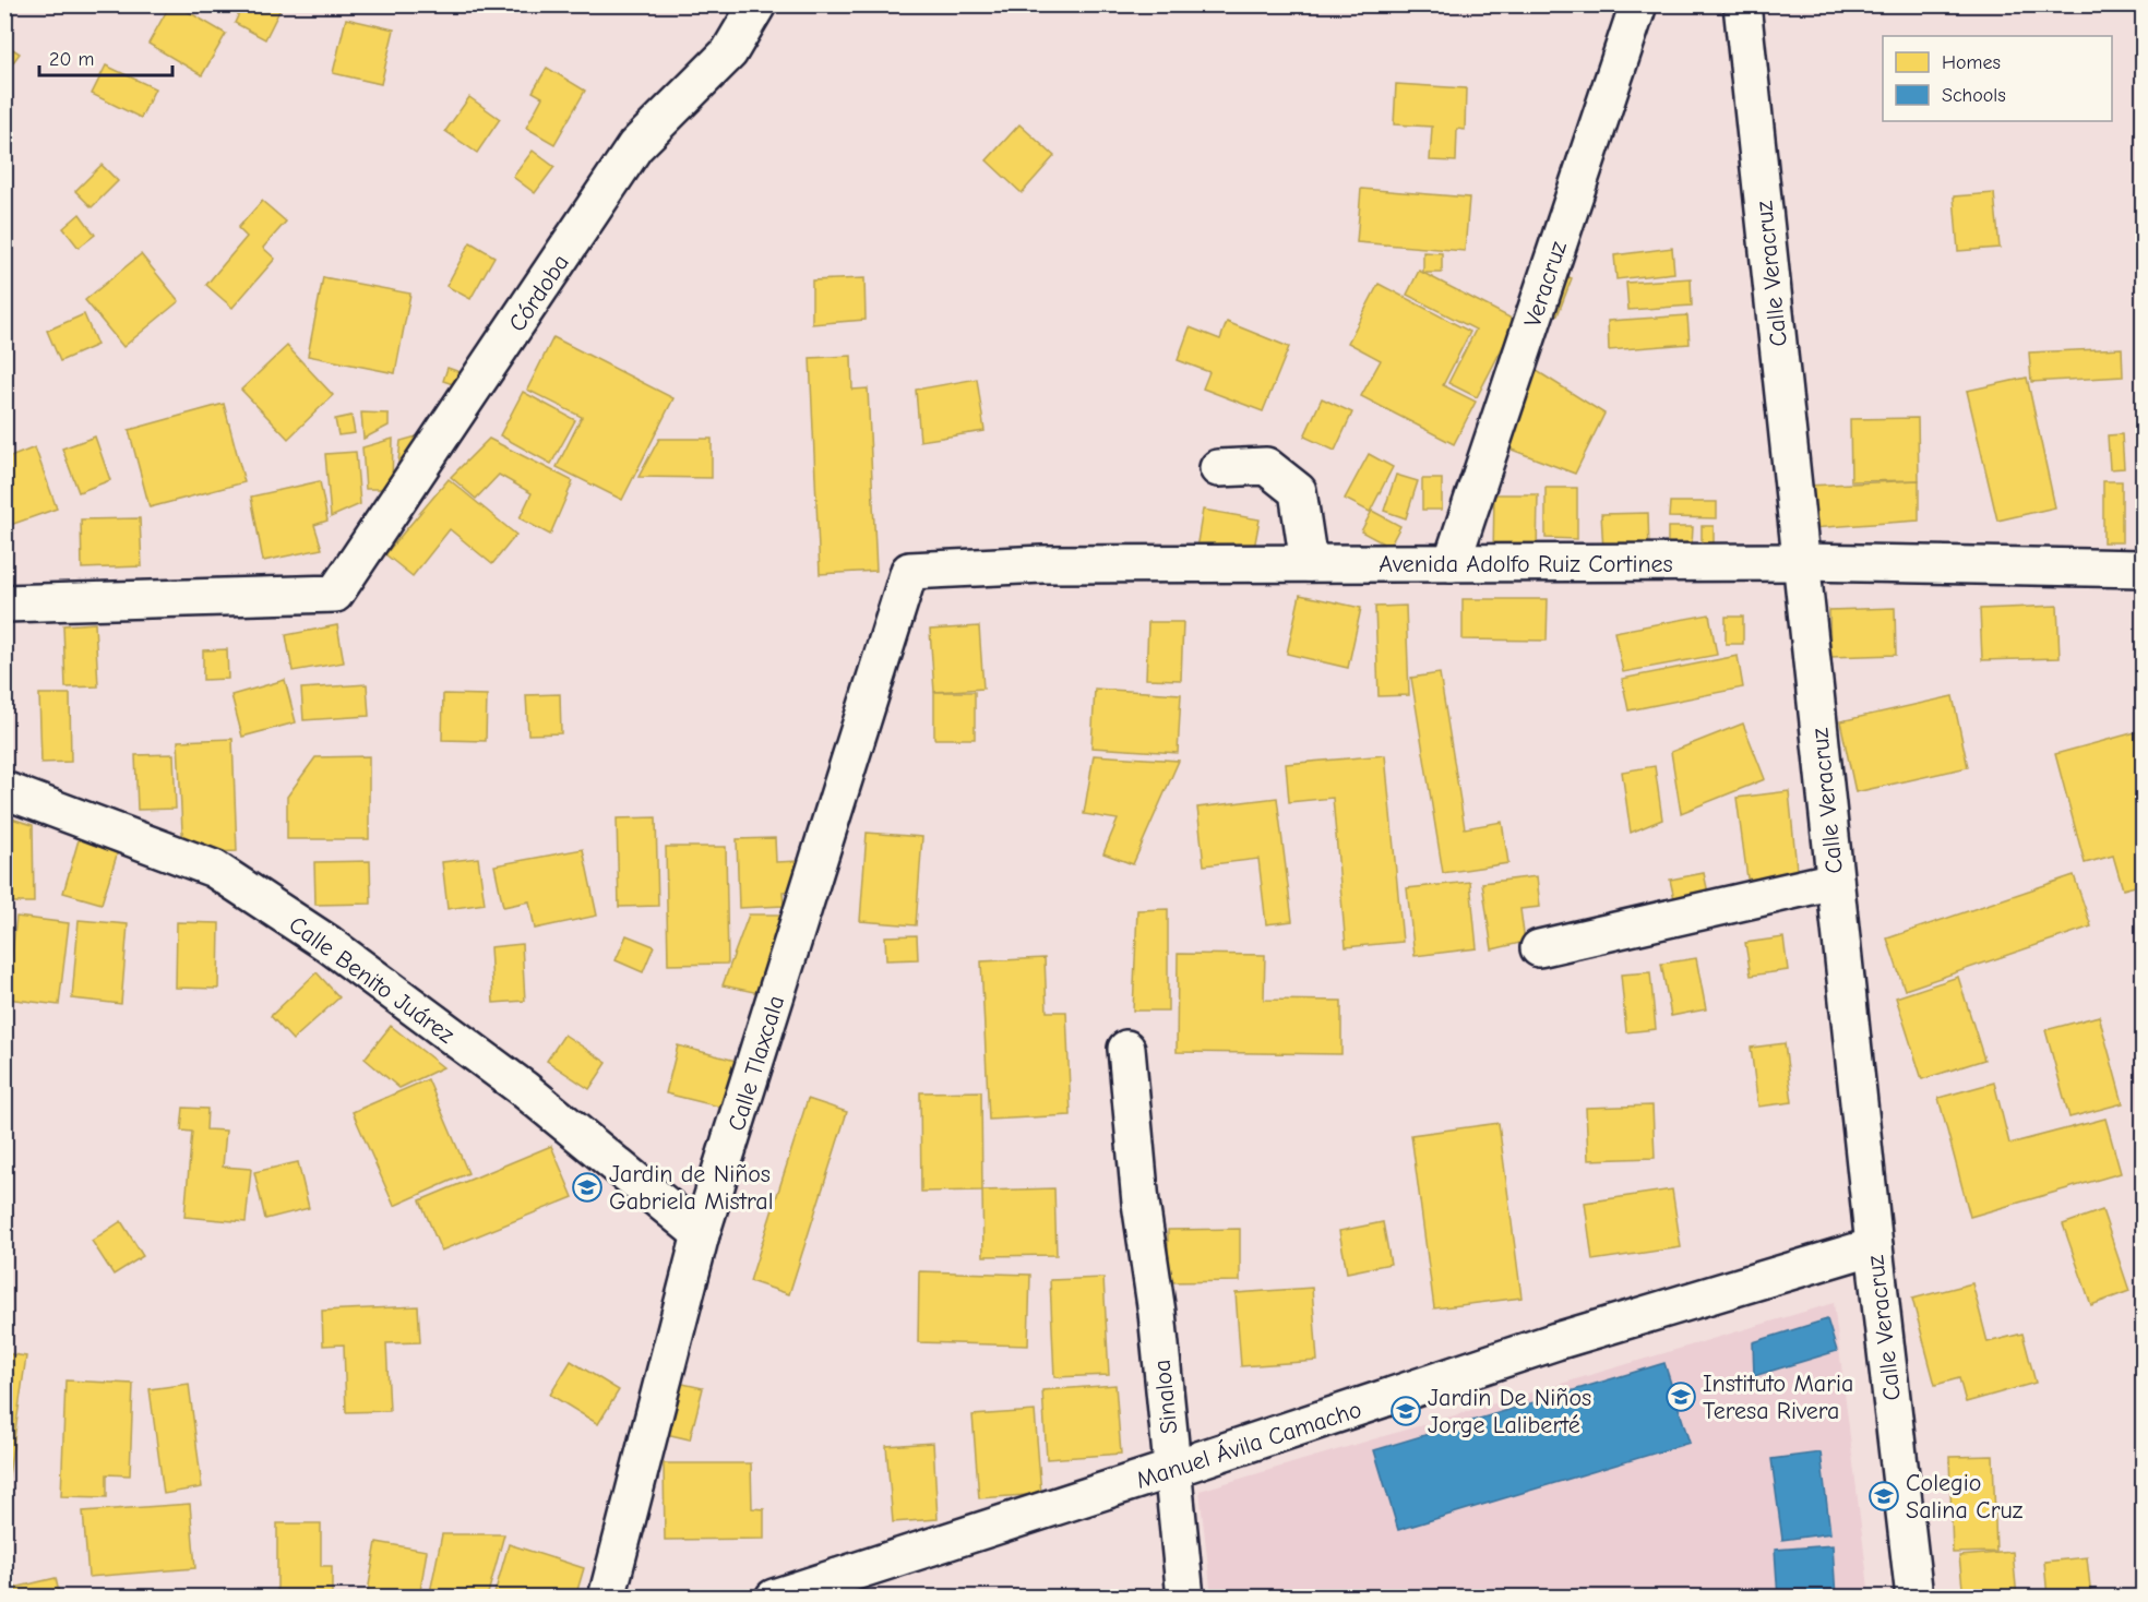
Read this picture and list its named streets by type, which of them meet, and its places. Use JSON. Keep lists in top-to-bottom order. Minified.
{"streets":{"street":["Calle Veracruz","Veracruz","Córdoba","Avenida Adolfo Ruiz Cortines","Calle Benito Juárez","Calle Tlaxcala","Sinaloa","Manuel Ávila Camacho"]},"crossings":[["Calle Veracruz","Avenida Adolfo Ruiz Cortines"],["Calle Veracruz","Manuel Ávila Camacho"],["Veracruz","Avenida Adolfo Ruiz Cortines"],["Avenida Adolfo Ruiz Cortines","Calle Tlaxcala"],["Calle Benito Juárez","Calle Tlaxcala"],["Sinaloa","Manuel Ávila Camacho"]],"places":{"school or university":["Jardin de Niños Gabriela Mistral","Instituto Maria Teresa Rivera","Jardin De Niños Jorge Laliberté","Colegio Salina Cruz"]},"legend":["Homes","Schools"],"scale_bar":"20 m"}
